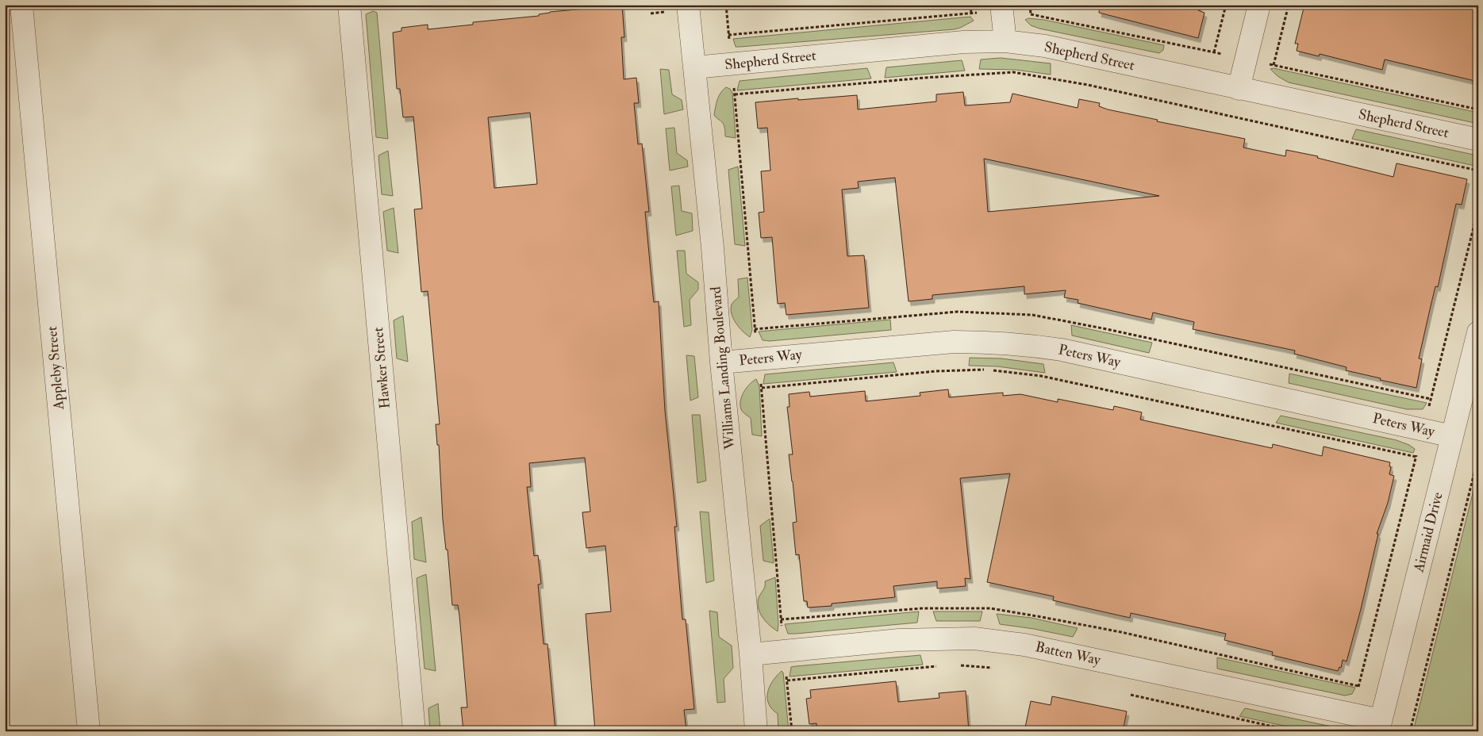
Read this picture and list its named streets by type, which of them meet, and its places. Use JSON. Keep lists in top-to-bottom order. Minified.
{"streets":{"street":["Shepherd Street","Peters Way","Appleby Street","Hawker Street","Williams Landing Boulevard","Airmaid Drive","Batten Way"]},"crossings":[["Shepherd Street","Williams Landing Boulevard"],["Peters Way","Williams Landing Boulevard"],["Peters Way","Airmaid Drive"],["Williams Landing Boulevard","Batten Way"],["Airmaid Drive","Batten Way"]]}
